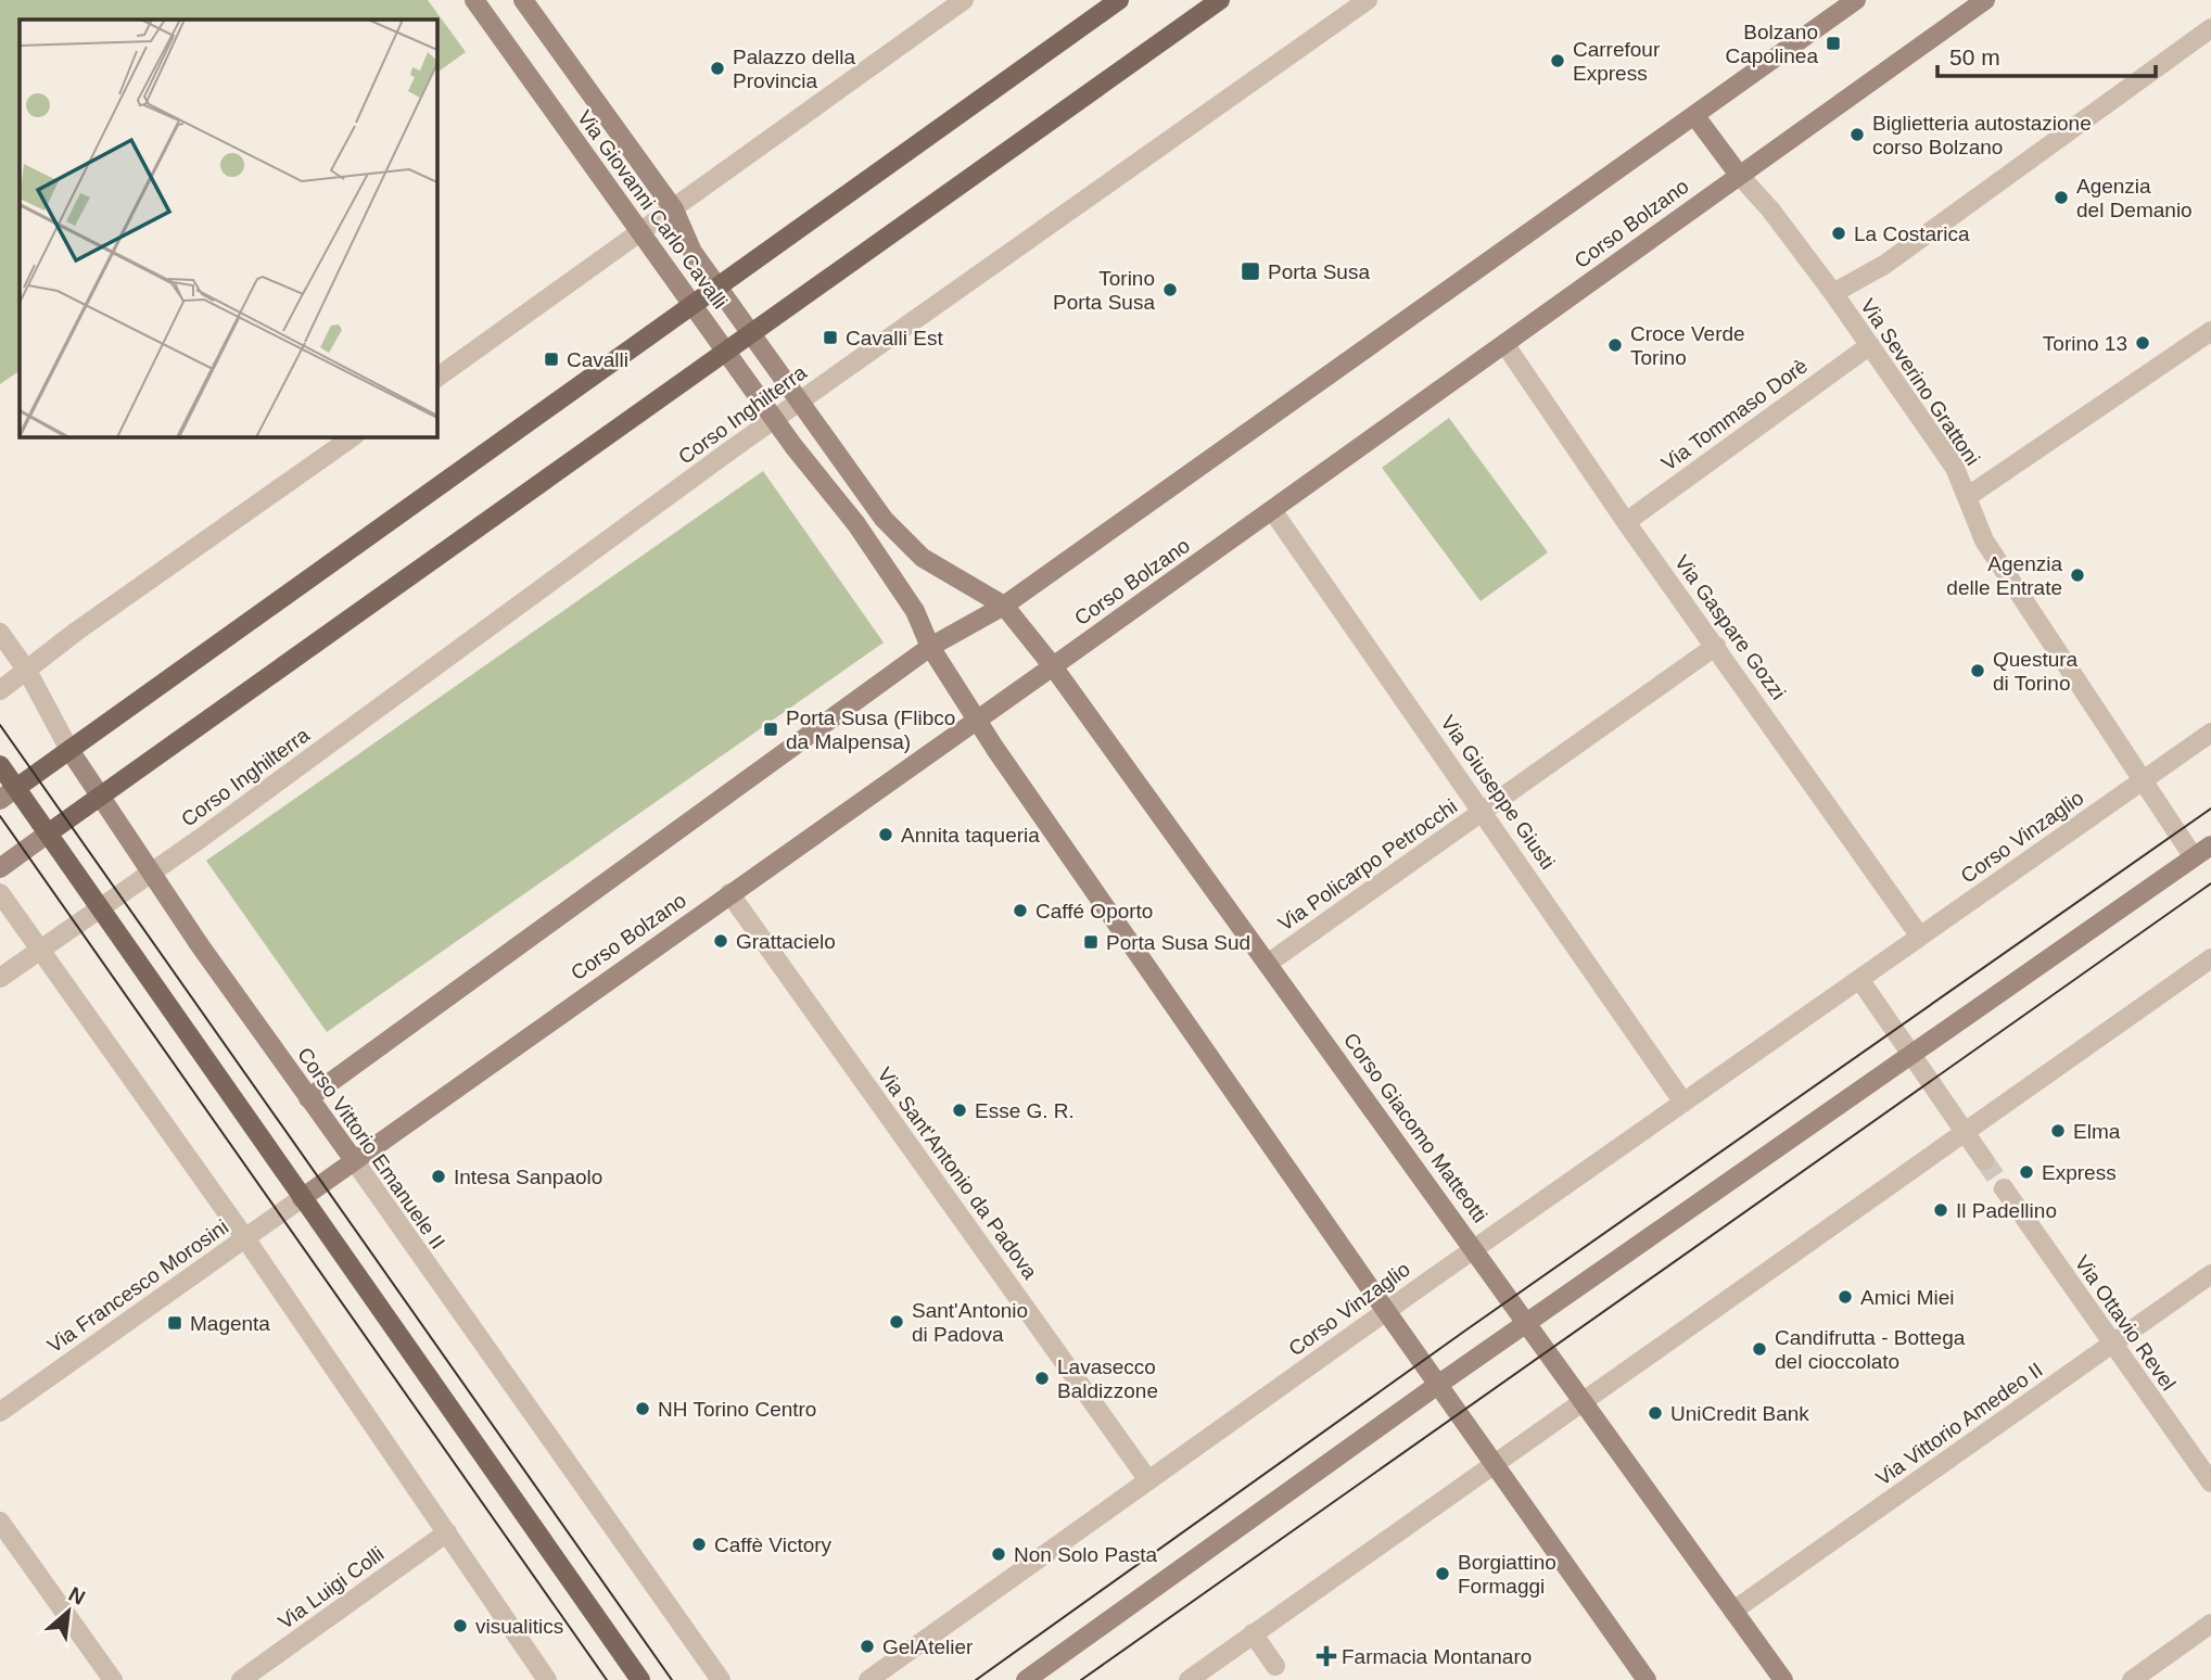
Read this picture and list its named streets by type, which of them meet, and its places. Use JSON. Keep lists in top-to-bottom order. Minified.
{"streets":{"street":["Via Giovanni Carlo Cavalli","Corso Bolzano","Via Severino Grattoni","Corso Inghilterra","Via Tommaso Dorè","Via Gaspare Gozzi","Via Giuseppe Giusti","Corso Vinzaglio","Via Policarpo Petrocchi","Corso Giacomo Matteotti","Corso Vittorio Emanuele II","Via Sant'Antonio da Padova","Via Francesco Morosini","Via Ottavio Revel","Via Vittorio Amedeo II","Via Luigi Colli"]},"crossings":[["Via Giovanni Carlo Cavalli","Corso Inghilterra"],["Via Giovanni Carlo Cavalli","Corso Giacomo Matteotti"],["Corso Bolzano","Via Severino Grattoni"],["Corso Bolzano","Via Gaspare Gozzi"],["Corso Bolzano","Via Giuseppe Giusti"],["Corso Bolzano","Corso Giacomo Matteotti"],["Corso Bolzano","Corso Vittorio Emanuele II"],["Corso Bolzano","Via Sant'Antonio da Padova"],["Corso Bolzano","Via Francesco Morosini"],["Via Severino Grattoni","Via Tommaso Dorè"],["Via Severino Grattoni","Corso Vinzaglio"],["Corso Inghilterra","Corso Vittorio Emanuele II"],["Via Tommaso Dorè","Via Gaspare Gozzi"],["Via Gaspare Gozzi","Corso Vinzaglio"],["Via Gaspare Gozzi","Via Policarpo Petrocchi"],["Via Giuseppe Giusti","Corso Vinzaglio"],["Via Giuseppe Giusti","Via Policarpo Petrocchi"],["Corso Vinzaglio","Corso Giacomo Matteotti"],["Corso Vinzaglio","Via Sant'Antonio da Padova"],["Via Policarpo Petrocchi","Corso Giacomo Matteotti"],["Corso Giacomo Matteotti","Via Vittorio Amedeo II"],["Via Ottavio Revel","Via Vittorio Amedeo II"]],"places":{"transit":["Bolzano Capolinea","Porta Susa","Cavalli Est","Cavalli","Porta Susa (Flibco da Malpensa)","Porta Susa Sud","Magenta"],"other":["Carrefour Express","Palazzo della Provincia","Biglietteria autostazione corso Bolzano","Agenzia del Demanio","La Costarica","Torino Porta Susa","Torino 13","Croce Verde Torino","Agenzia delle Entrate","Questura di Torino","Annita taqueria","Caffé Oporto","Grattacielo","Esse G. R.","Elma","Express","Intesa Sanpaolo","Il Padellino","Amici Miei","Sant'Antonio di Padova","Candifrutta - Bottega del cioccolato","Lavasecco Baldizzone","NH Torino Centro","UniCredit Bank","Caffè Victory","Non Solo Pasta","Borgiattino Formaggi","visualitics","GelAtelier"],"health":["Farmacia Montanaro"]},"scale_bar":"50 m","north":"top right"}
